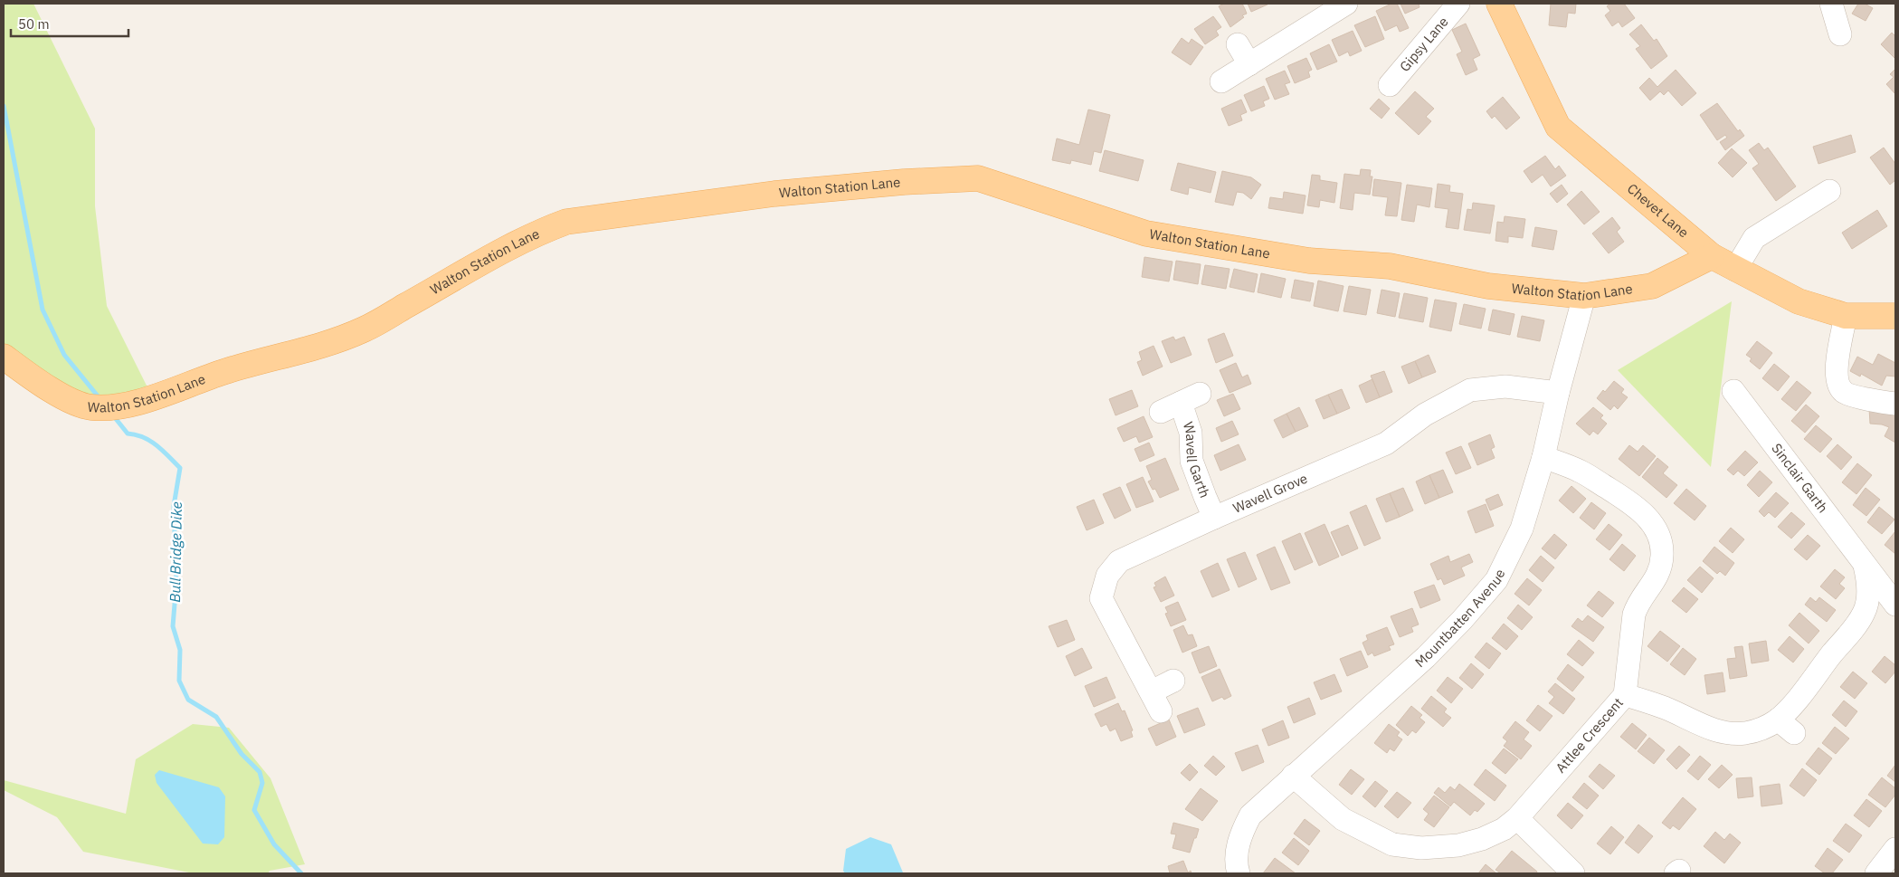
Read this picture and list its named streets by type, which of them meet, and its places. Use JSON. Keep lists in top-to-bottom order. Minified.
{"streets":{"main road":["Walton Station Lane","Chevet Lane"],"street":["Gipsy Lane","Wavell Garth","Sinclair Garth","Wavell Grove","Mountbatten Avenue","Attlee Crescent"]},"crossings":[["Walton Station Lane","Chevet Lane"],["Walton Station Lane","Mountbatten Avenue"],["Wavell Garth","Wavell Grove"],["Sinclair Garth","Attlee Crescent"],["Wavell Grove","Mountbatten Avenue"],["Mountbatten Avenue","Attlee Crescent"]],"water":["Bull Bridge Dike"],"scale_bar":"50 m"}
